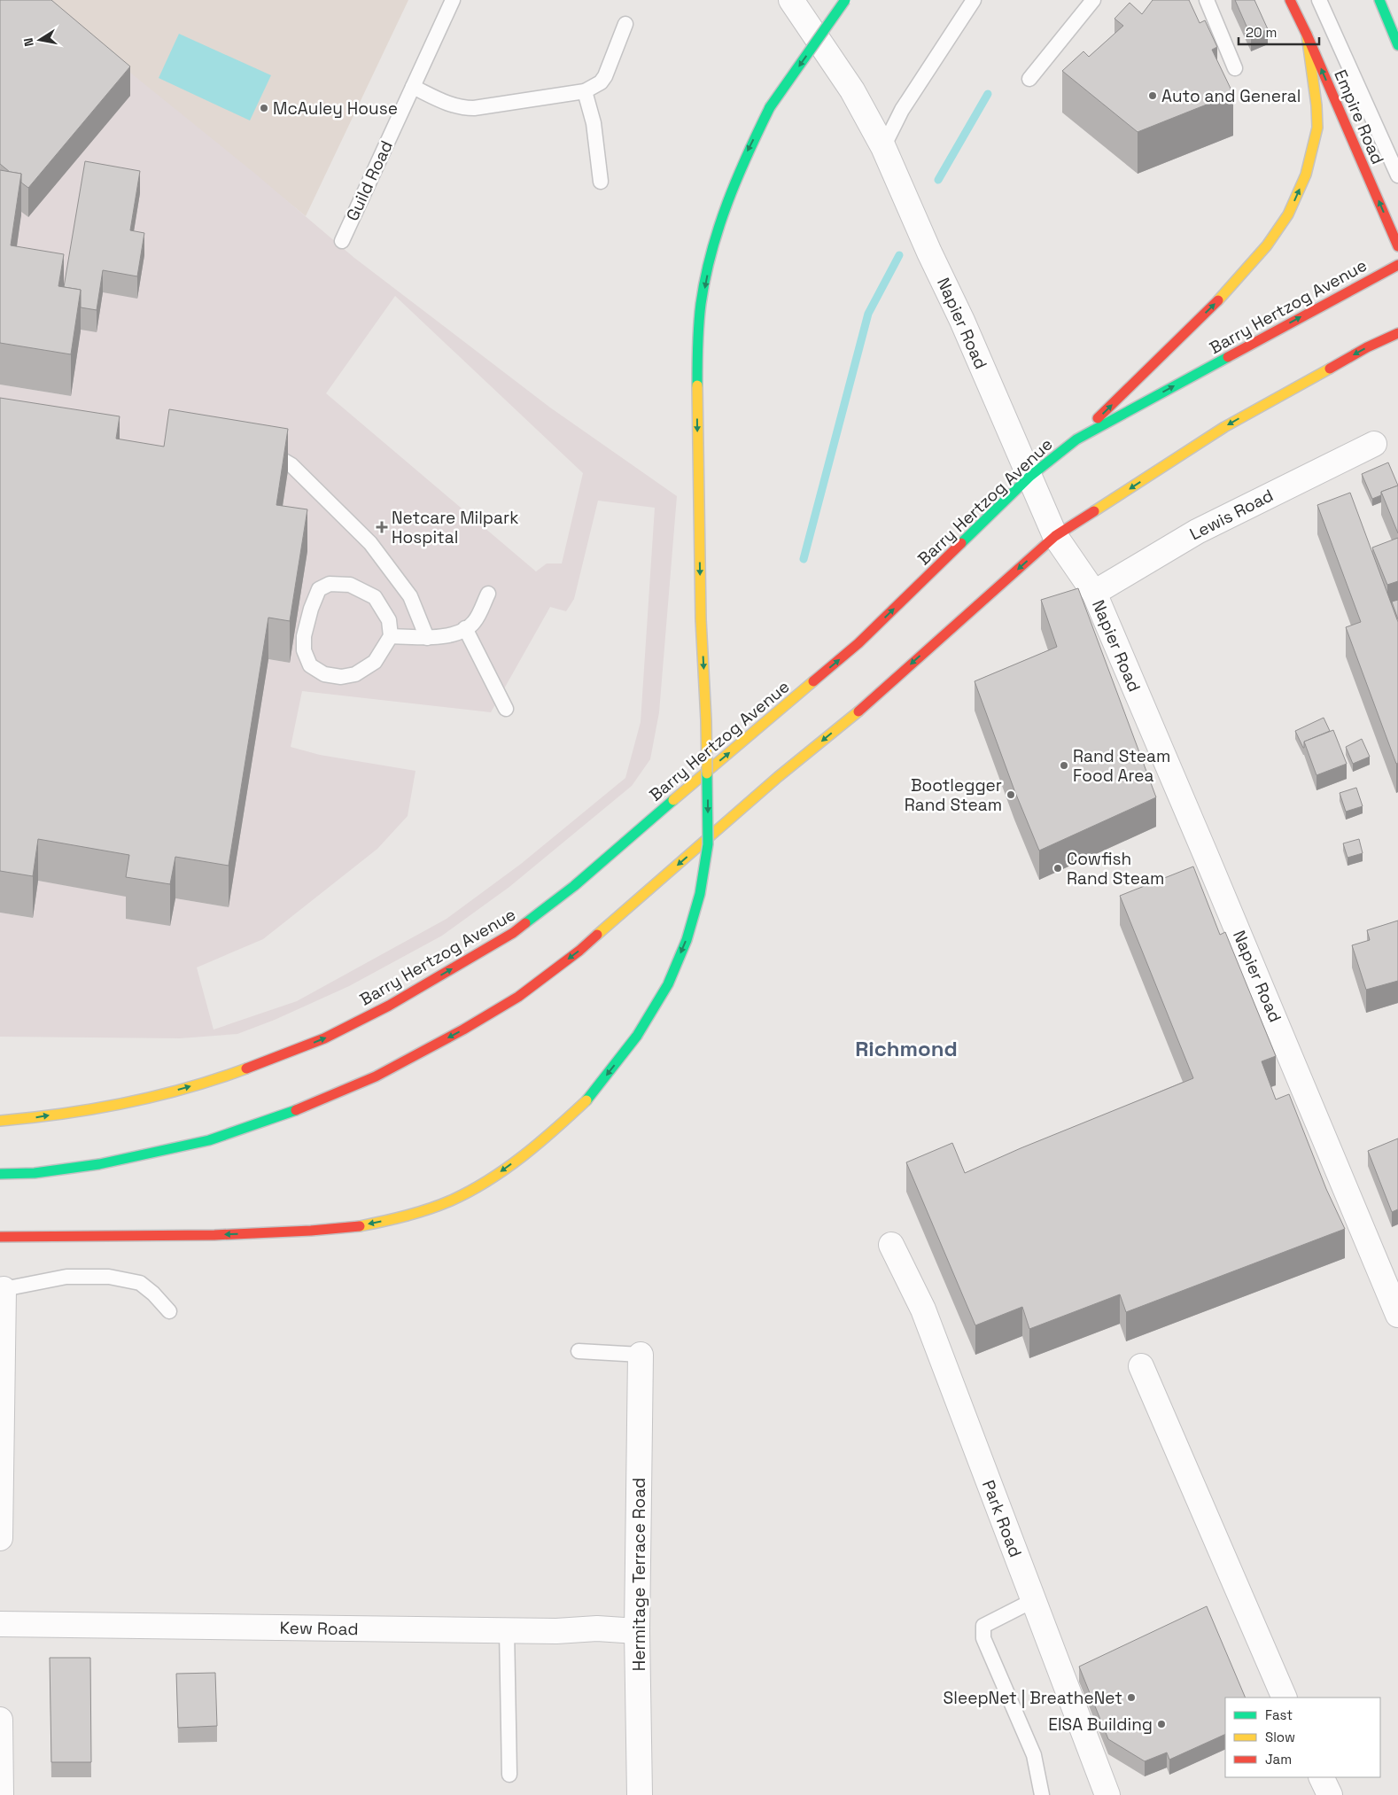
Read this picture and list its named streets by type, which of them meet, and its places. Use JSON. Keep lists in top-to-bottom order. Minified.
{"streets":{"main road":["Empire Road","Barry Hertzog Avenue"],"street":["Napier Road","Lewis Road","Park Road","Hermitage Terrace Road","Kew Road"],"lane":["Guild Road"]},"crossings":[["Barry Hertzog Avenue","Napier Road"],["Napier Road","Lewis Road"],["Hermitage Terrace Road","Kew Road"]],"one_way":["Empire Road"],"districts":["Richmond"],"places":{"other":["Auto and General","McAuley House","Rand Steam Food Area","Bootlegger Rand Steam","Cowfish Rand Steam","SleepNet | BreatheNet","EISA Building"],"health":["Netcare Milpark Hospital"]},"legend":["Fast","Slow","Jam"],"scale_bar":"20 m","north":"left"}
